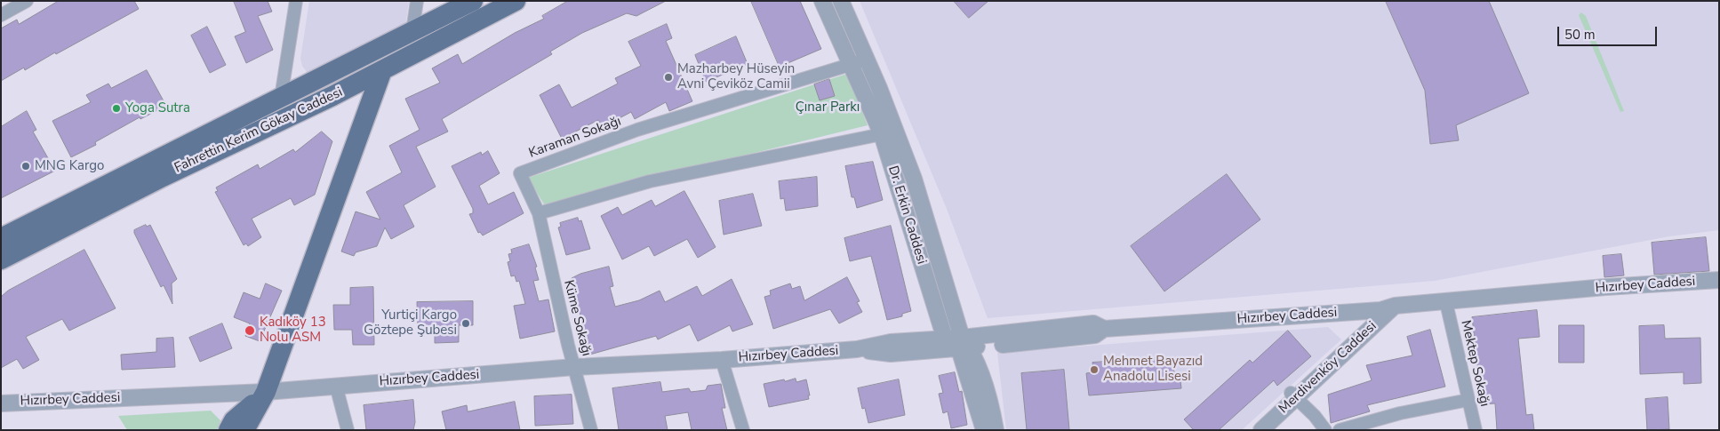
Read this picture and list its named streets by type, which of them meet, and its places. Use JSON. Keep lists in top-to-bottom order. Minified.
{"streets":{"main road":["Fahrettin Kerim Gökay Caddesi"],"street":["Karaman Sokağı","Dr. Erkin Caddesi","Hızırbey Caddesi","Küme Sokağı","Mektep Sokağı","Merdivenköy Caddesi"]},"crossings":[["Karaman Sokağı","Dr. Erkin Caddesi"],["Karaman Sokağı","Küme Sokağı"],["Dr. Erkin Caddesi","Hızırbey Caddesi"],["Hızırbey Caddesi","Küme Sokağı"],["Hızırbey Caddesi","Mektep Sokağı"]],"parks":["Çınar Parkı"],"places":["Mazharbey Hüseyin Avni Çeviköz Camii","Yoga Sutra","MNG Kargo","Yurtiçi Kargo Göztepe Şubesi","Kadıköy 13 Nolu ASM","Mehmet Bayazıd Anadolu Lisesi"],"scale_bar":"50 m"}
